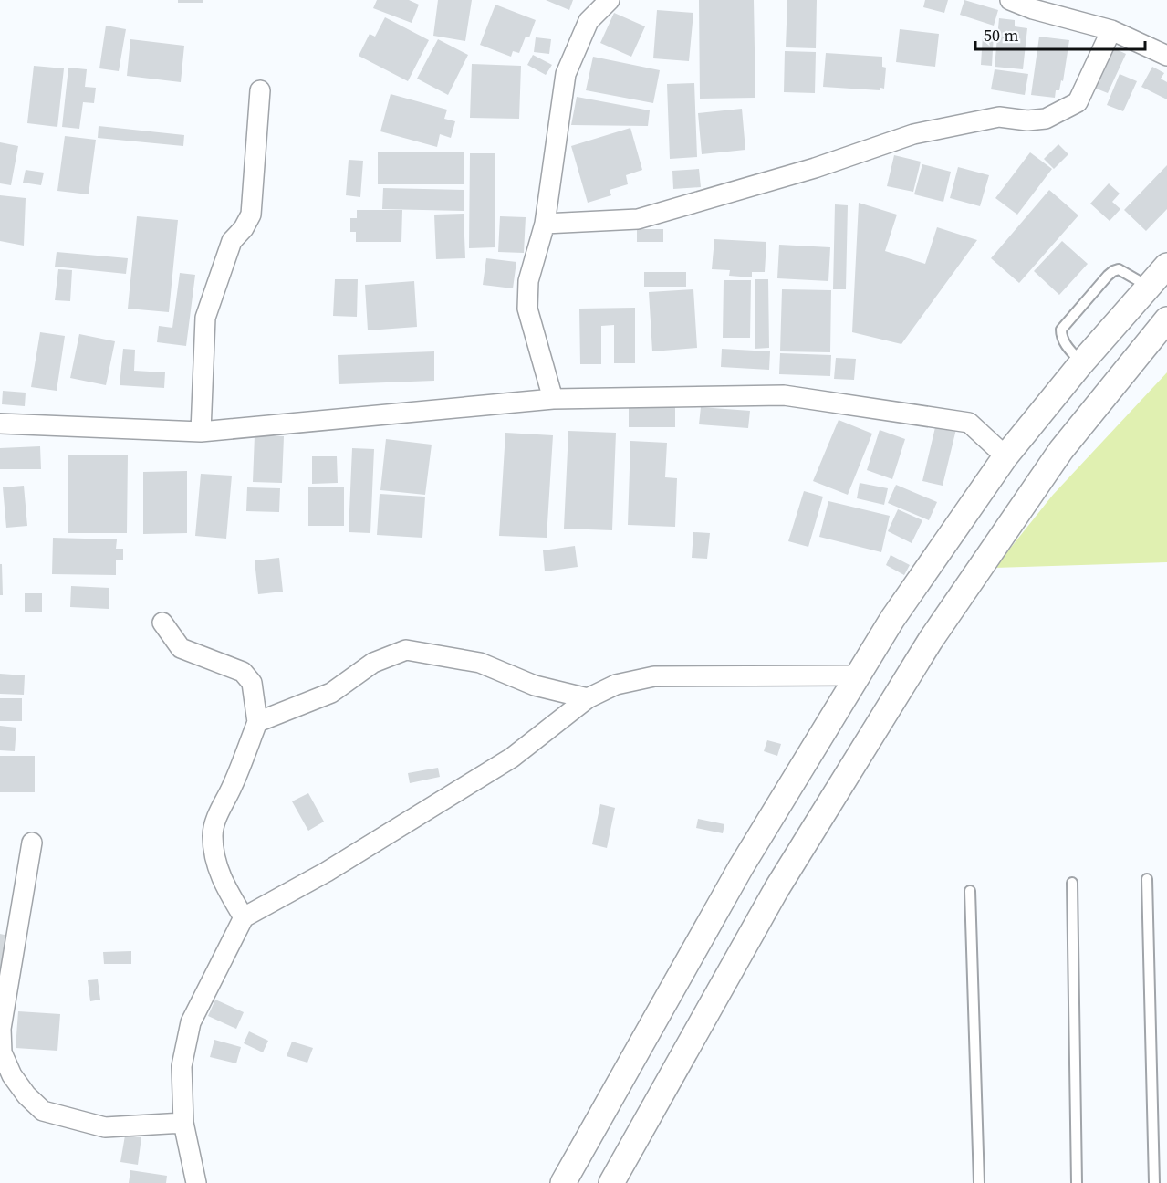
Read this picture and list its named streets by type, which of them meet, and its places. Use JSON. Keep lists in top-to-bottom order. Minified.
{"scale_bar":"50 m"}
